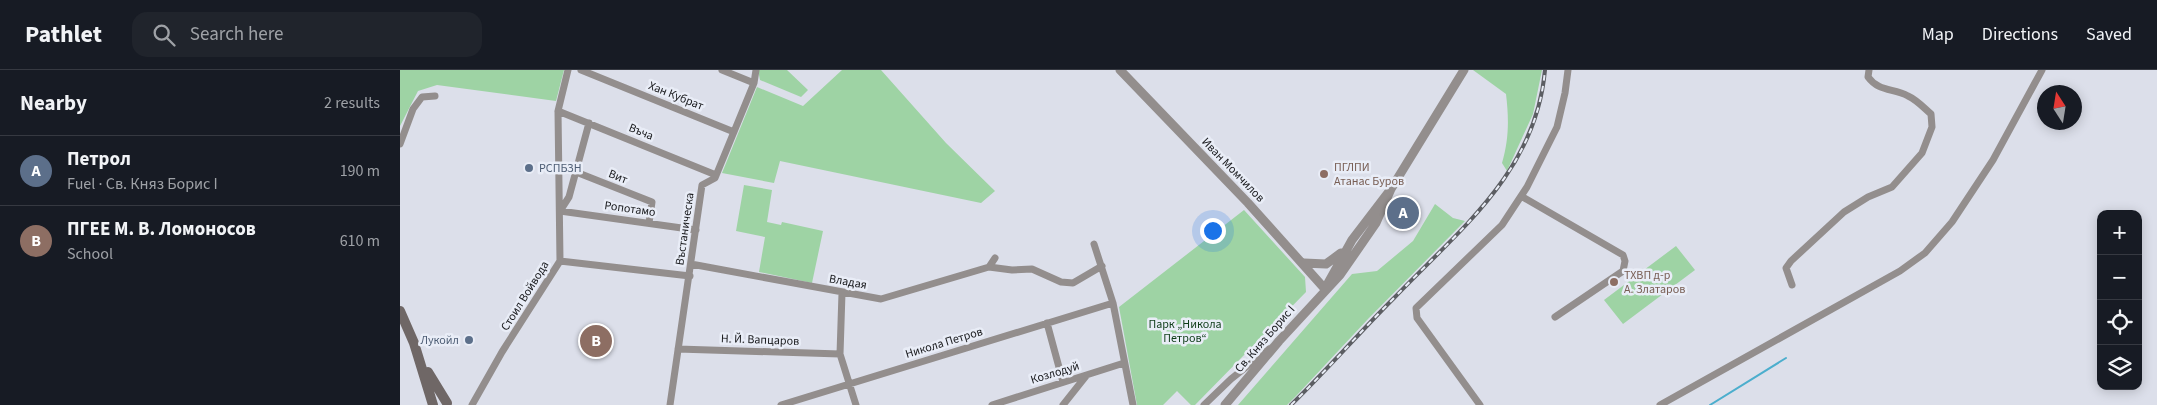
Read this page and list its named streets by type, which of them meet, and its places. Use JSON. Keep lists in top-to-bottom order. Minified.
{"streets":{"street":["Хан Кубрат","Въча","Иван Момчилов","Вит","Ропотамо","Въстаническа","Владая","Стоил Войвода","Св. Княз Борис I","Н. Й. Вапцаров","Никола Петров","Козлодуй"]},"crossings":[["Хан Кубрат","Въстаническа"],["Въча","Въстаническа"],["Въча","Стоил Войвода"],["Иван Момчилов","Св. Княз Борис I"],["Вит","Ропотамо"],["Ропотамо","Въстаническа"],["Ропотамо","Стоил Войвода"],["Въстаническа","Владая"],["Въстаническа","Н. Й. Вапцаров"]],"parks":["Парк „Никола Петров“"],"places":["РСПБЗН","ПГЛПИ Атанас Буров","ТХВП д-р А. Златаров","Лукойл"],"north":"top","page":{"header":"Pathlet","search":"Search here","nav":["Map","Directions","Saved"],"heading":["Nearby","2 results"],"list":[{"mark":"A","name":"Петрол","note":"Fuel · Св. Княз Борис I","value":"190 m"},{"mark":"B","name":"ПГЕЕ М. В. Ломоносов","note":"School","value":"610 m"}],"pins":["A","B"],"map_buttons":["+","−"]}}
